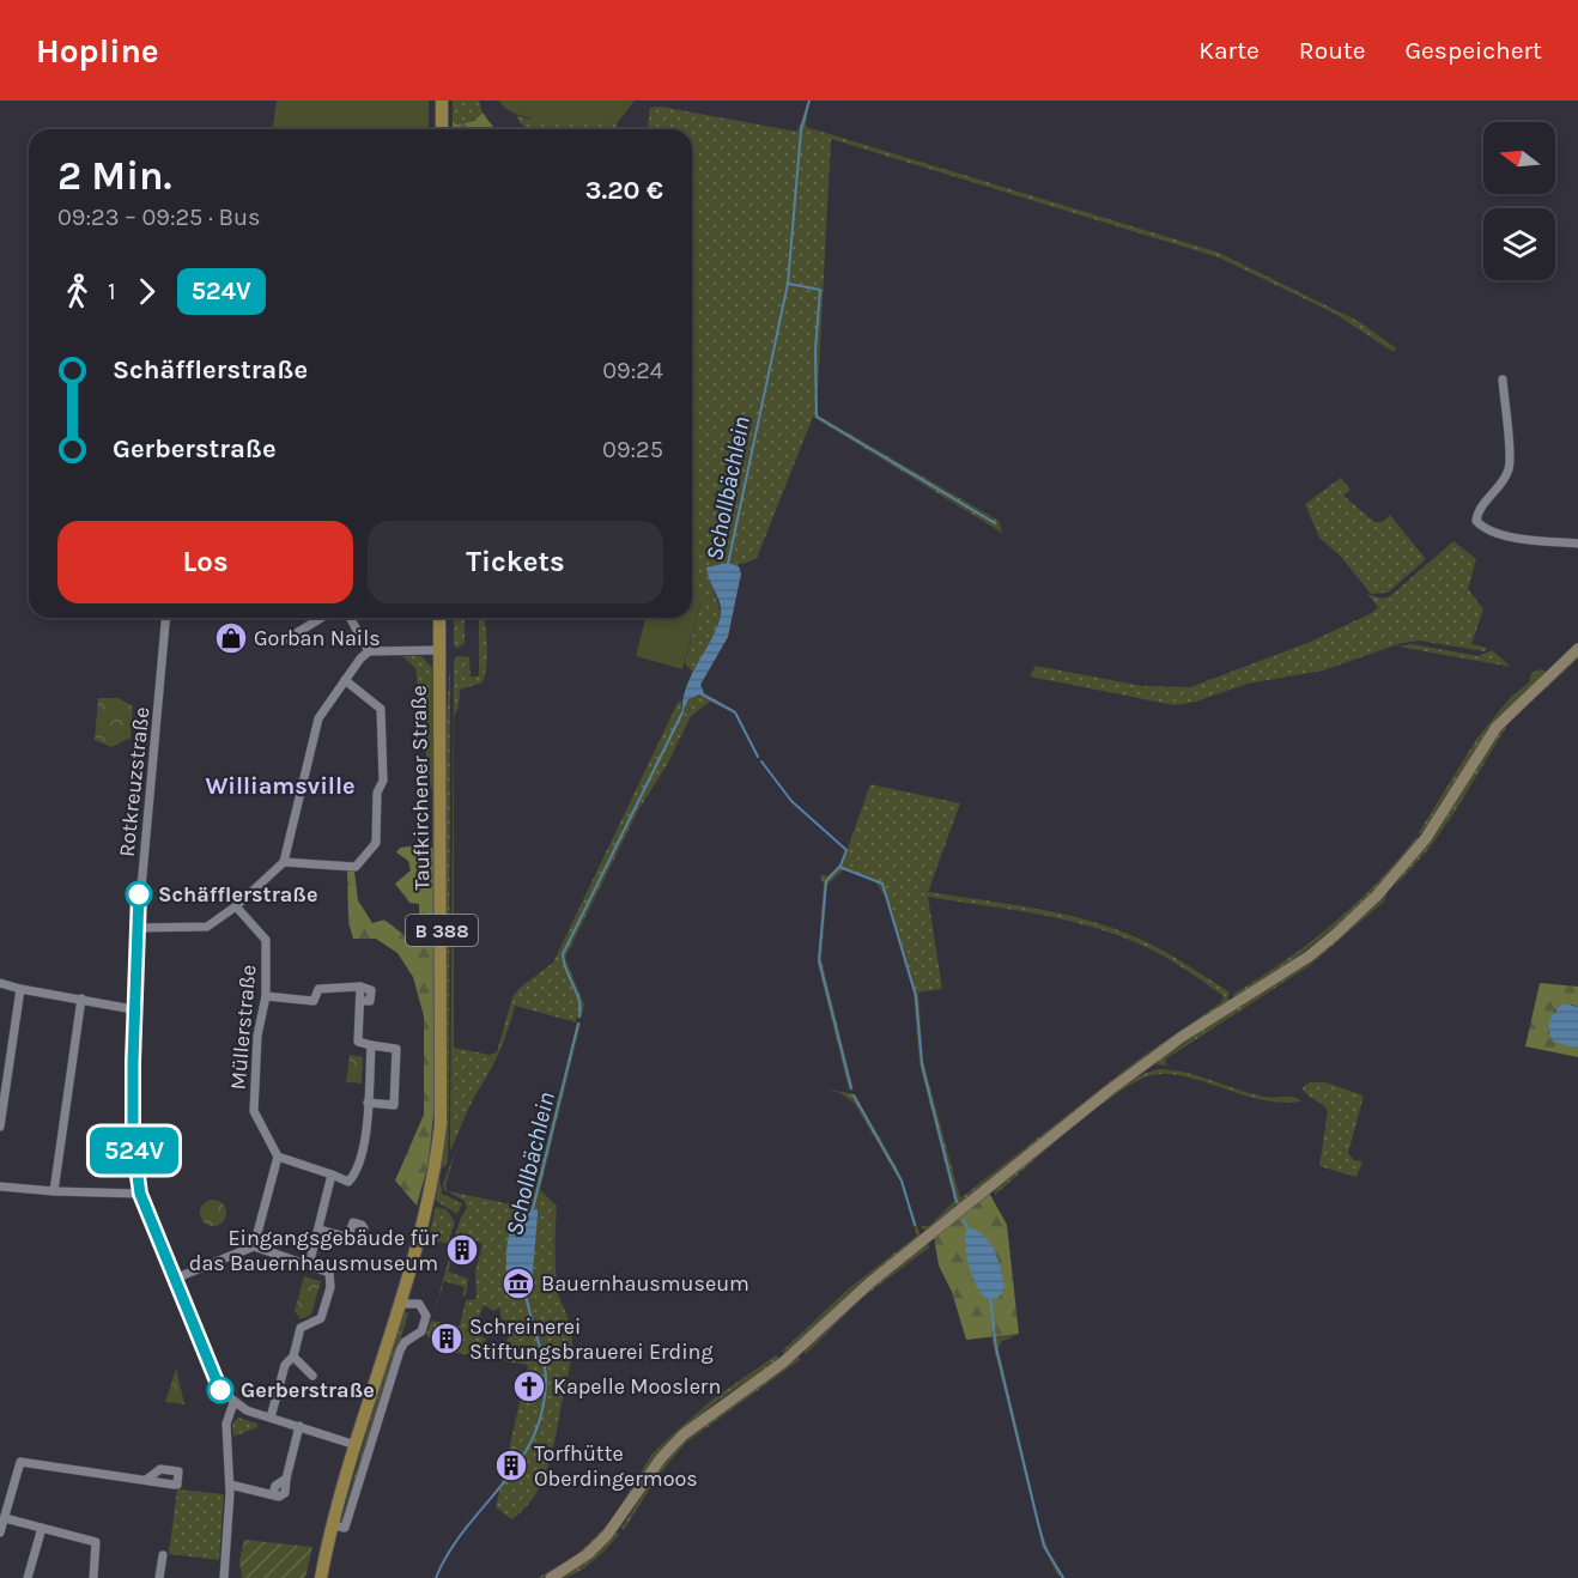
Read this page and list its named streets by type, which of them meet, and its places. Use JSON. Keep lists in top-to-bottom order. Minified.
{"streets":{"main road":["Taufkirchener Straße","B 388"],"street":["Rotkreuzstraße","Müllerstraße"]},"districts":["Williamsville"],"water":["Schollbächlein"],"places":{"shop":["Gorban Nails"],"other":["Schäfflerstraße","Gerberstraße"],"building":["Eingangsgebäude für das Bauernhausmuseum","Schreinerei Stiftungsbrauerei Erding","Torfhütte Oberdingermoos"],"museum":["Bauernhausmuseum"],"church":["Kapelle Mooslern"]},"lines":["bus line 524V"],"north":"left","page":{"header":"Hopline","nav":["Karte","Route","Gespeichert"],"on_map":"524V","heading":["2 Min.","09:23 – 09:25 · Bus","3.20 €"],"legs":["1","524V"],"list":[{"name":"Schäfflerstraße","value":"09:24"},{"name":"Gerberstraße","value":"09:25"}],"buttons":["Los","Tickets"]}}
